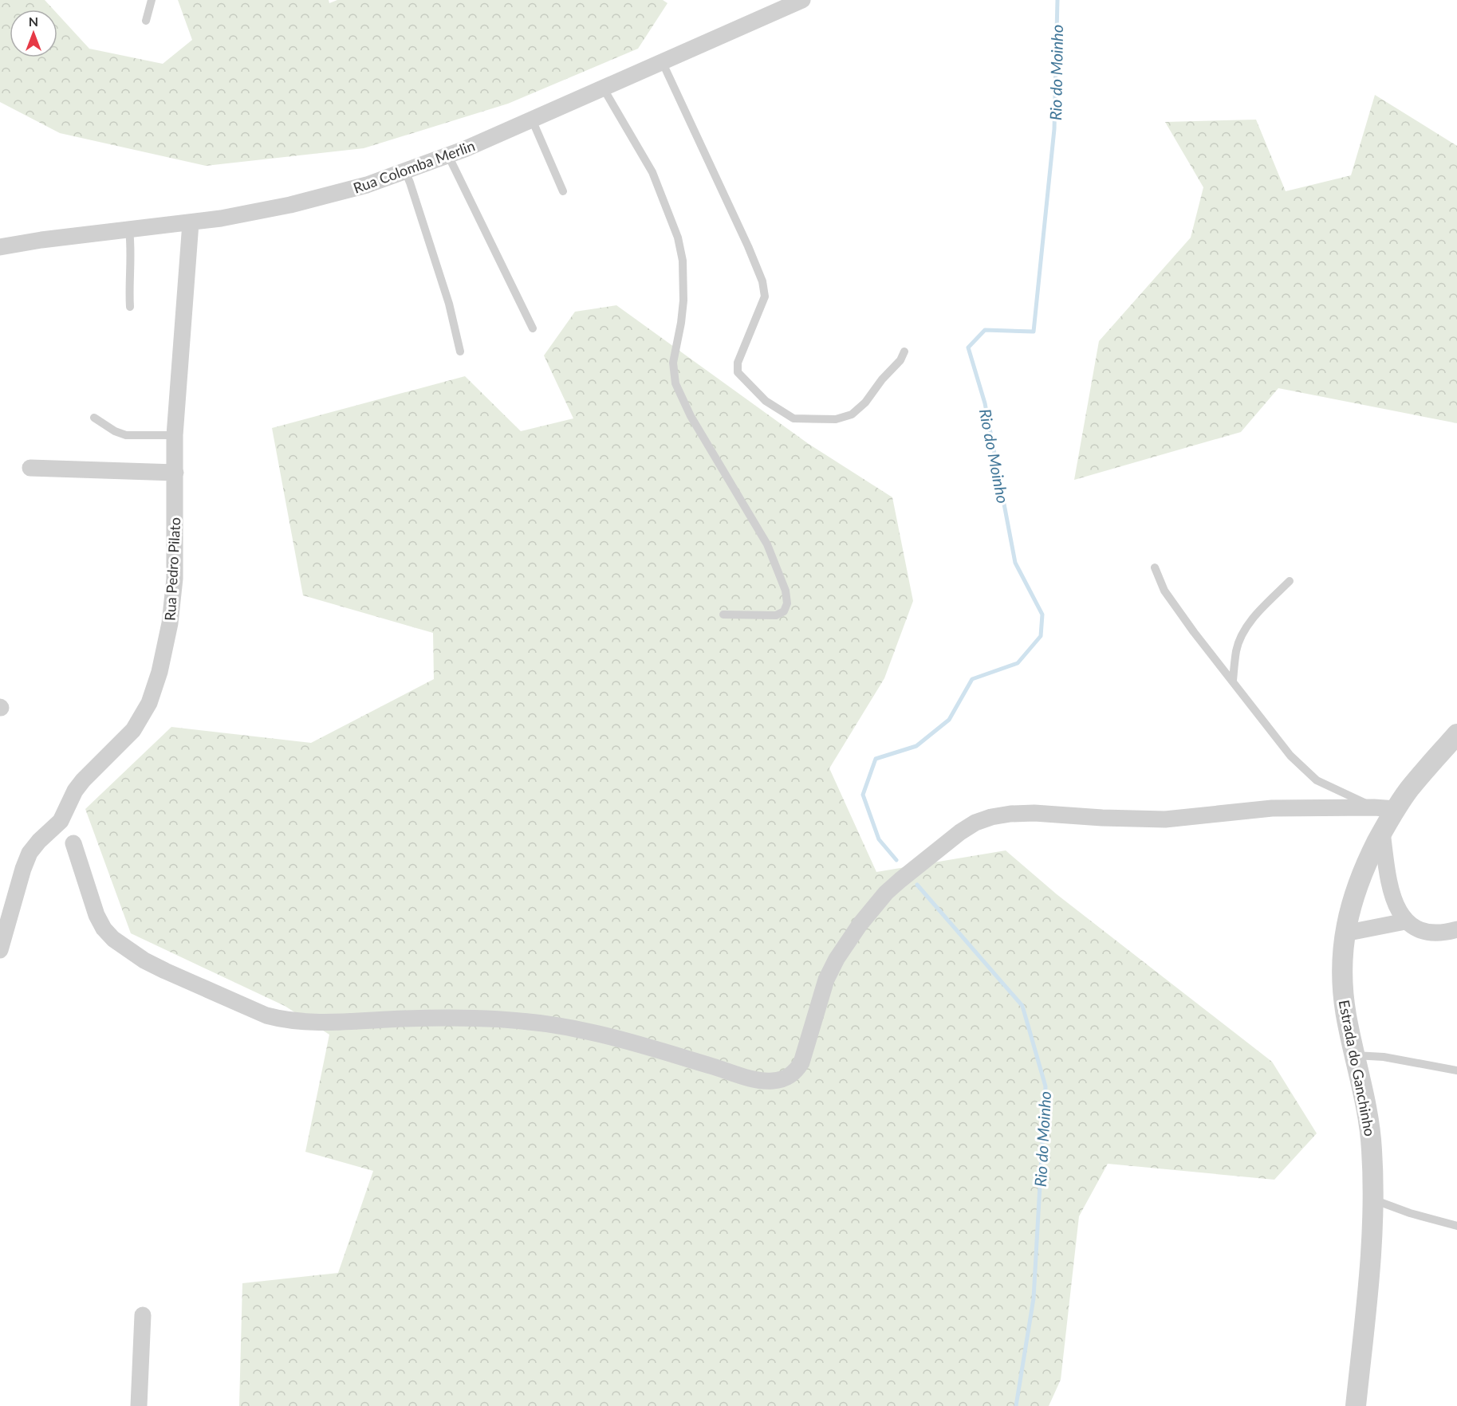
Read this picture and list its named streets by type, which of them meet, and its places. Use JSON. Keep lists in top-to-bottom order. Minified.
{"streets":{"street":["Rua Colomba Merlin","Rua Pedro Pilato","Estrada do Ganchinho"]},"crossings":[["Rua Colomba Merlin","Rua Pedro Pilato"]],"water":["Rio do Moinho"],"north":"top"}
